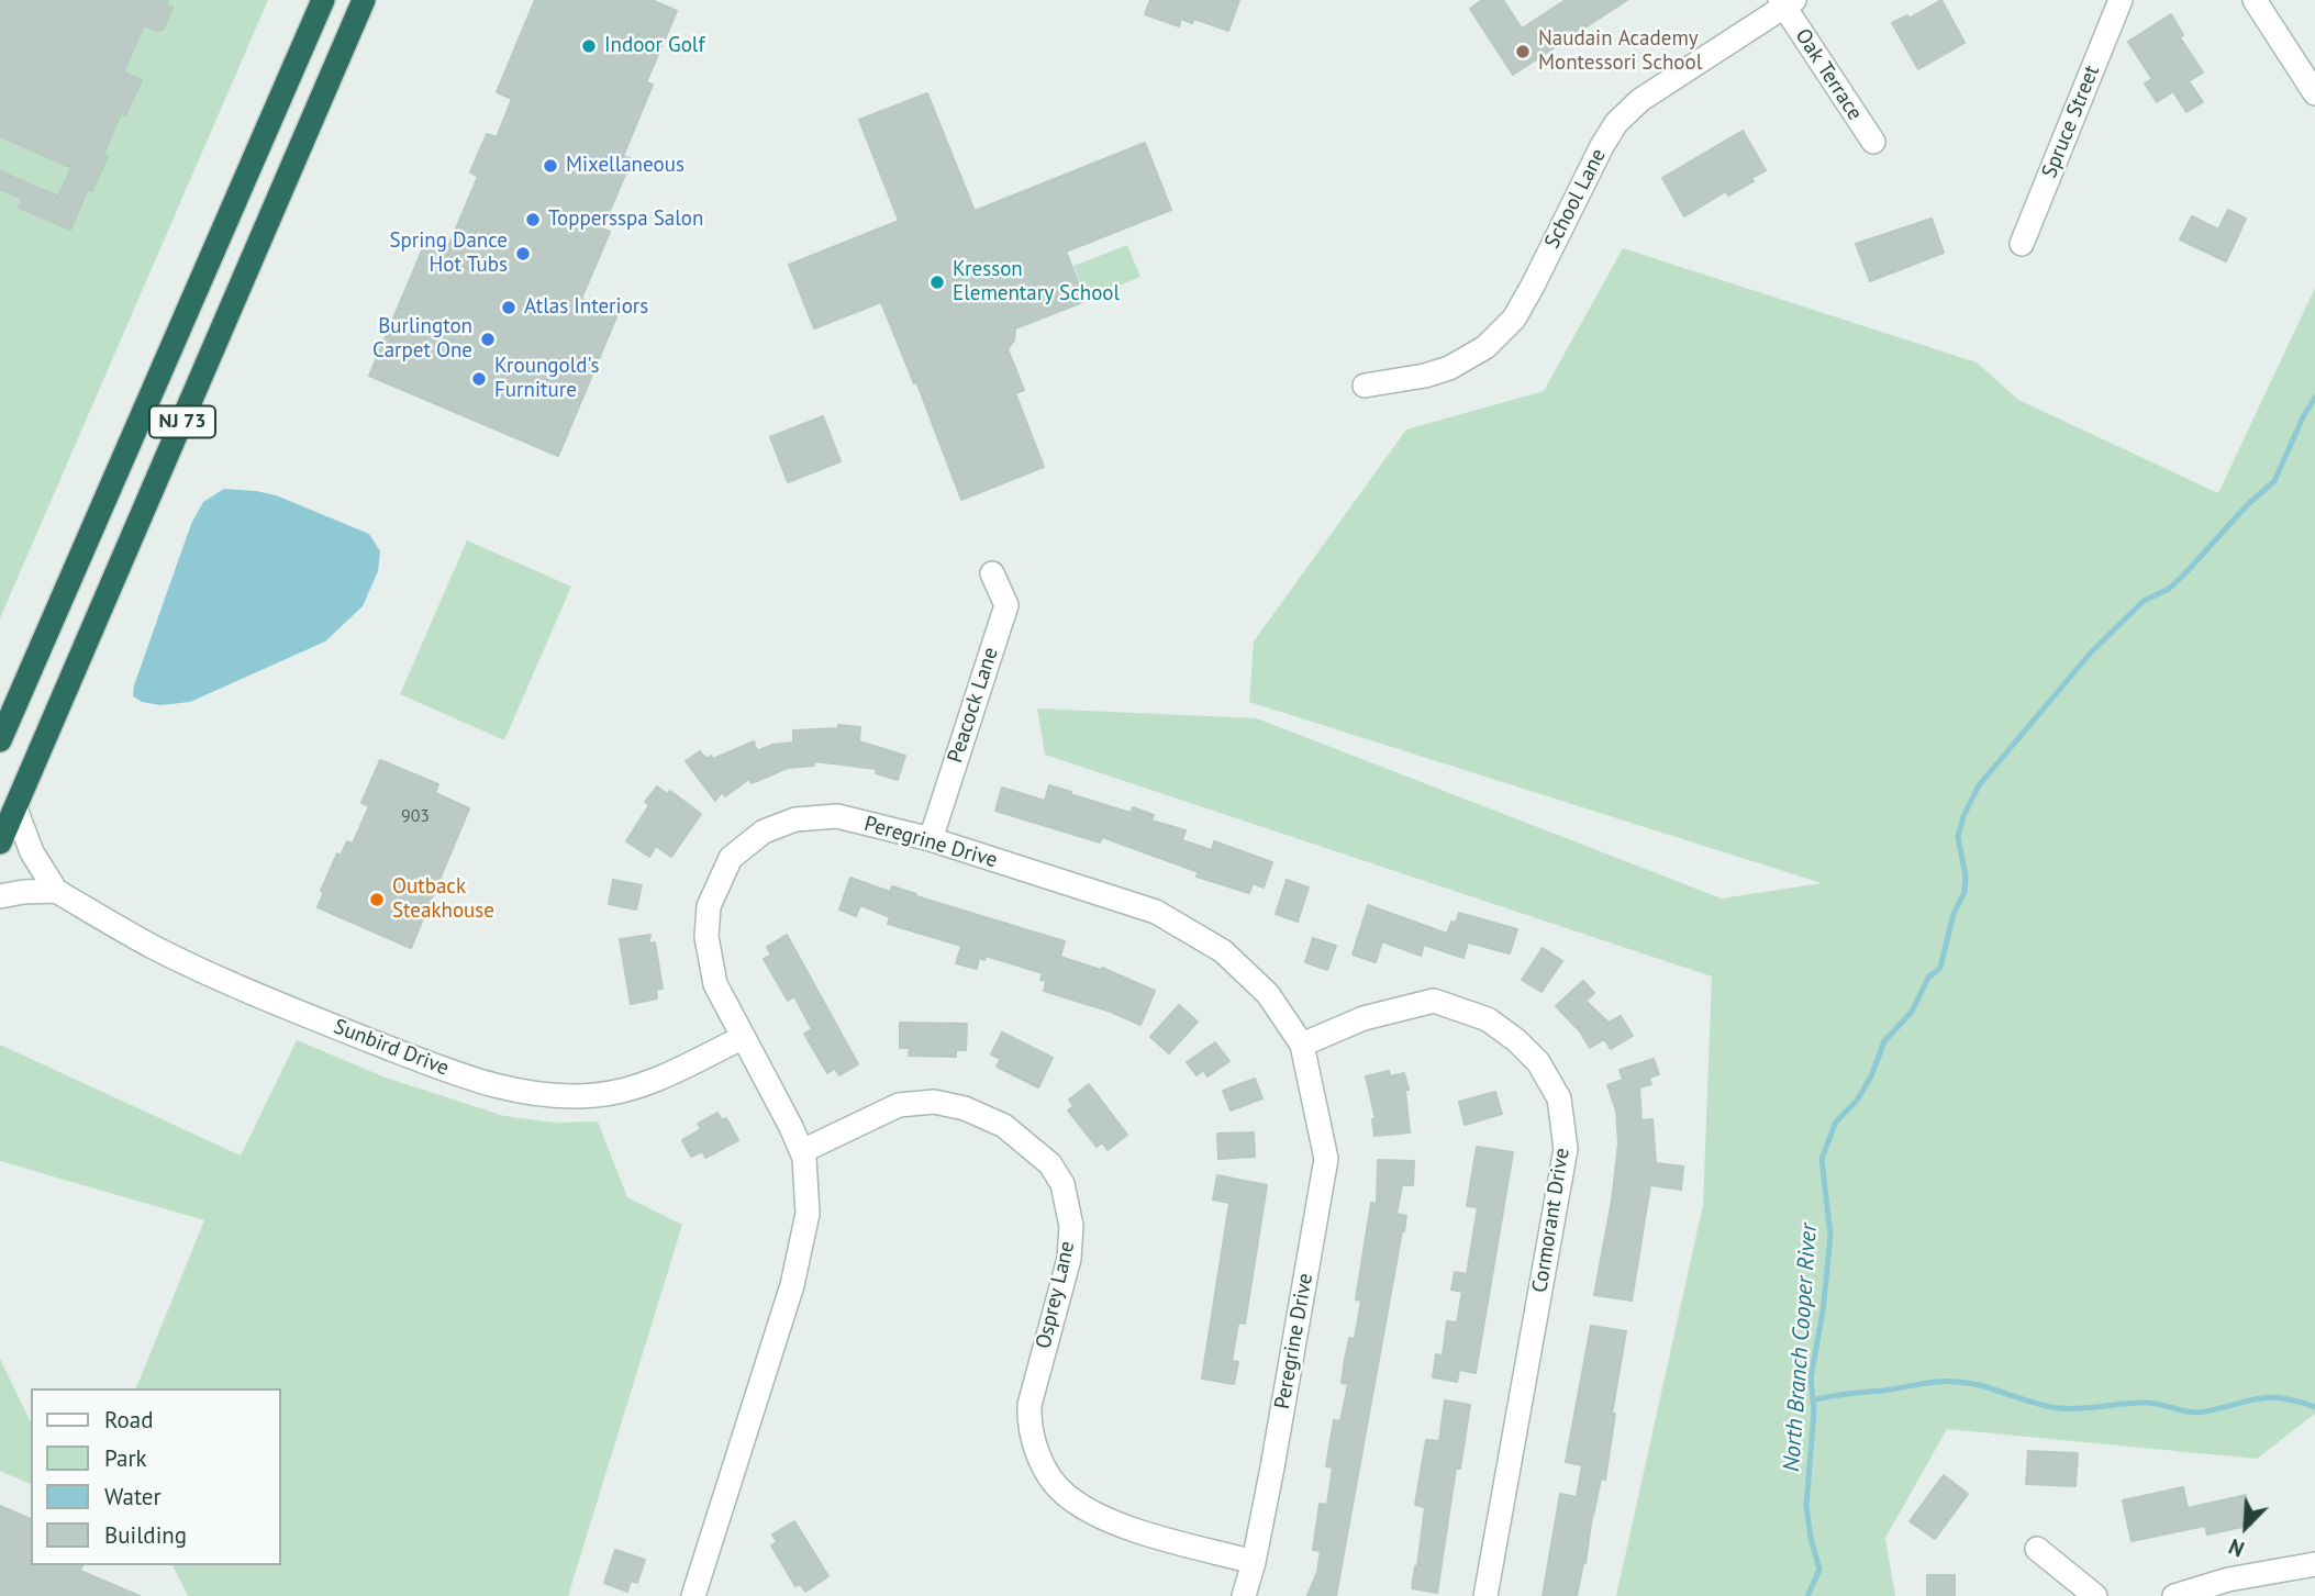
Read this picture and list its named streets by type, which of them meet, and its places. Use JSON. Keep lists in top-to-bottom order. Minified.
{"streets":{"highway":["NJ 73"],"street":["Oak Terrace","Spruce Street","School Lane","Peacock Lane","Peregrine Drive","Sunbird Drive","Cormorant Drive","Osprey Lane"]},"crossings":[["Oak Terrace","School Lane"],["NJ 73","Sunbird Drive"],["Peacock Lane","Peregrine Drive"],["Peregrine Drive","Sunbird Drive"],["Peregrine Drive","Cormorant Drive"],["Peregrine Drive","Osprey Lane"]],"water":["North Branch Cooper River"],"places":["Indoor Golf","Naudain Academy Montessori School","Mixellaneous","Toppersspa Salon","Spring Dance Hot Tubs","Kresson Elementary School","Atlas Interiors","Burlington Carpet One","Kroungold's Furniture","Outback Steakhouse"],"house_numbers":["903"],"legend":["Road","Park","Water","Building"],"north":"bottom left"}
